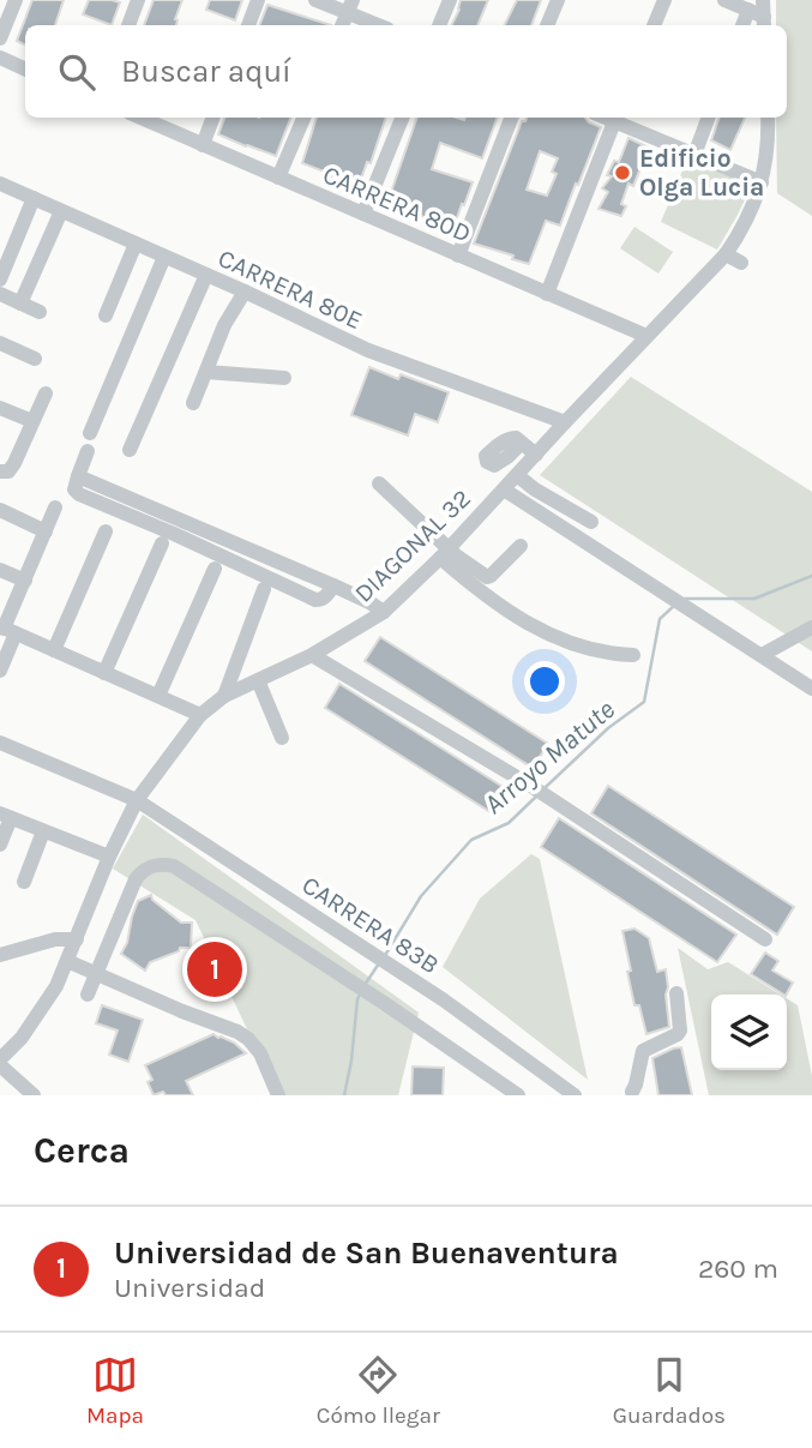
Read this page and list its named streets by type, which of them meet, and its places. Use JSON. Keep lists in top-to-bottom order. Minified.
{"streets":{"street":["CARRERA 80D","CARRERA 80E","DIAGONAL 32","CARRERA 83B"]},"crossings":[["CARRERA 80D","DIAGONAL 32"],["CARRERA 80E","DIAGONAL 32"],["DIAGONAL 32","CARRERA 83B"]],"water":["Arroyo Matute"],"places":["Edificio Olga Lucia"],"page":{"search":"Buscar aquí","pins":"1","heading":"Cerca","list":[{"mark":"1","name":"Universidad de San Buenaventura","note":"Universidad","value":"260 m"}],"nav":["Mapa","Cómo llegar","Guardados"]}}
